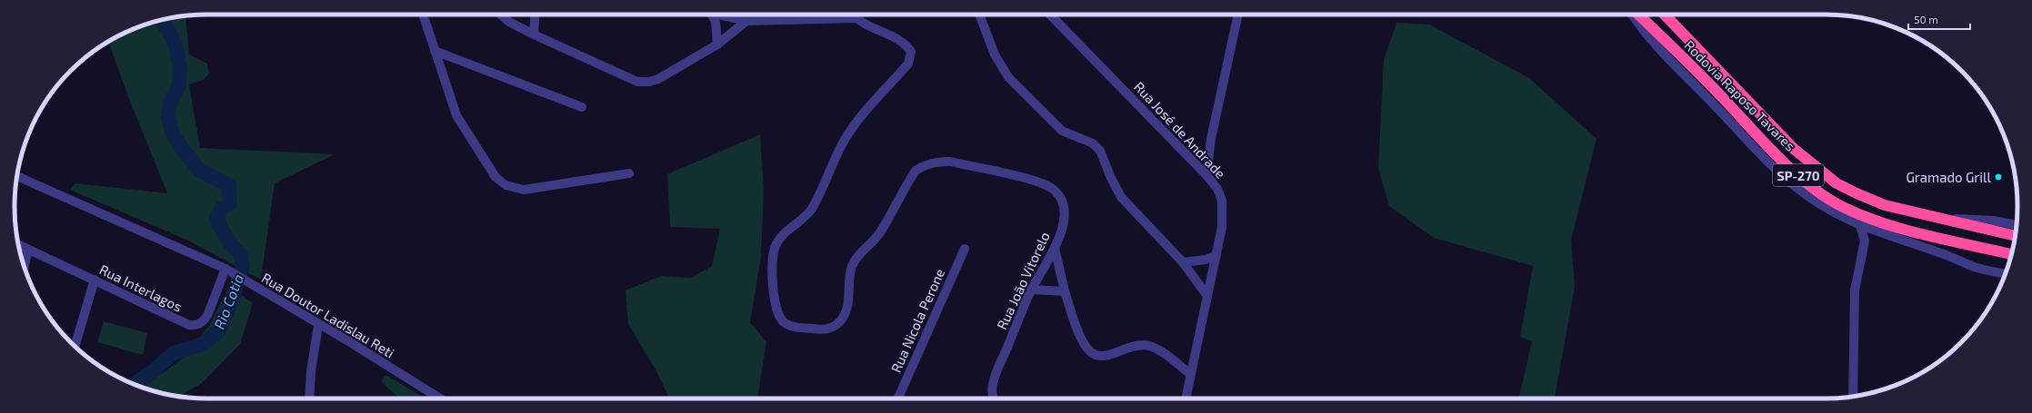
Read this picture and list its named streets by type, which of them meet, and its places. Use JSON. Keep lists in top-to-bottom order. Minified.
{"streets":{"highway":["Rodovia Raposo Tavares","SP-270"],"street":["Rua José de Andrade","Rua João Vitorelo","Rua Interlagos","Rua Doutor Ladislau Reti","Rua Nicola Perone"]},"crossings":[["Rua Interlagos","Rua Doutor Ladislau Reti"]],"water":["Rio Cotia"],"places":["Gramado Grill"],"scale_bar":"50 m"}
